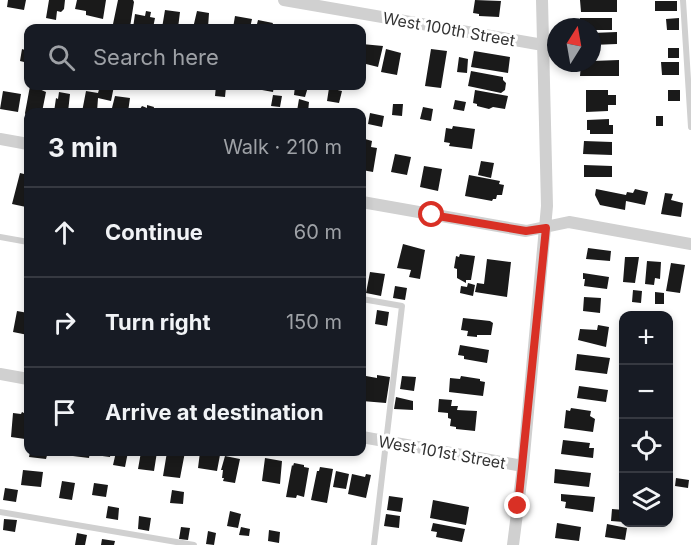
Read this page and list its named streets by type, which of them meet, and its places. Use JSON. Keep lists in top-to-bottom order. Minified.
{"streets":{"street":["West 100th Street","West 101st Street"]},"north":"top","page":{"search":"Search here","heading":["3 min","Walk · 210 m"],"list":[["Continue","60 m"],["Turn right","150 m"],"Arrive at destination"],"map_buttons":["+","−"]}}
